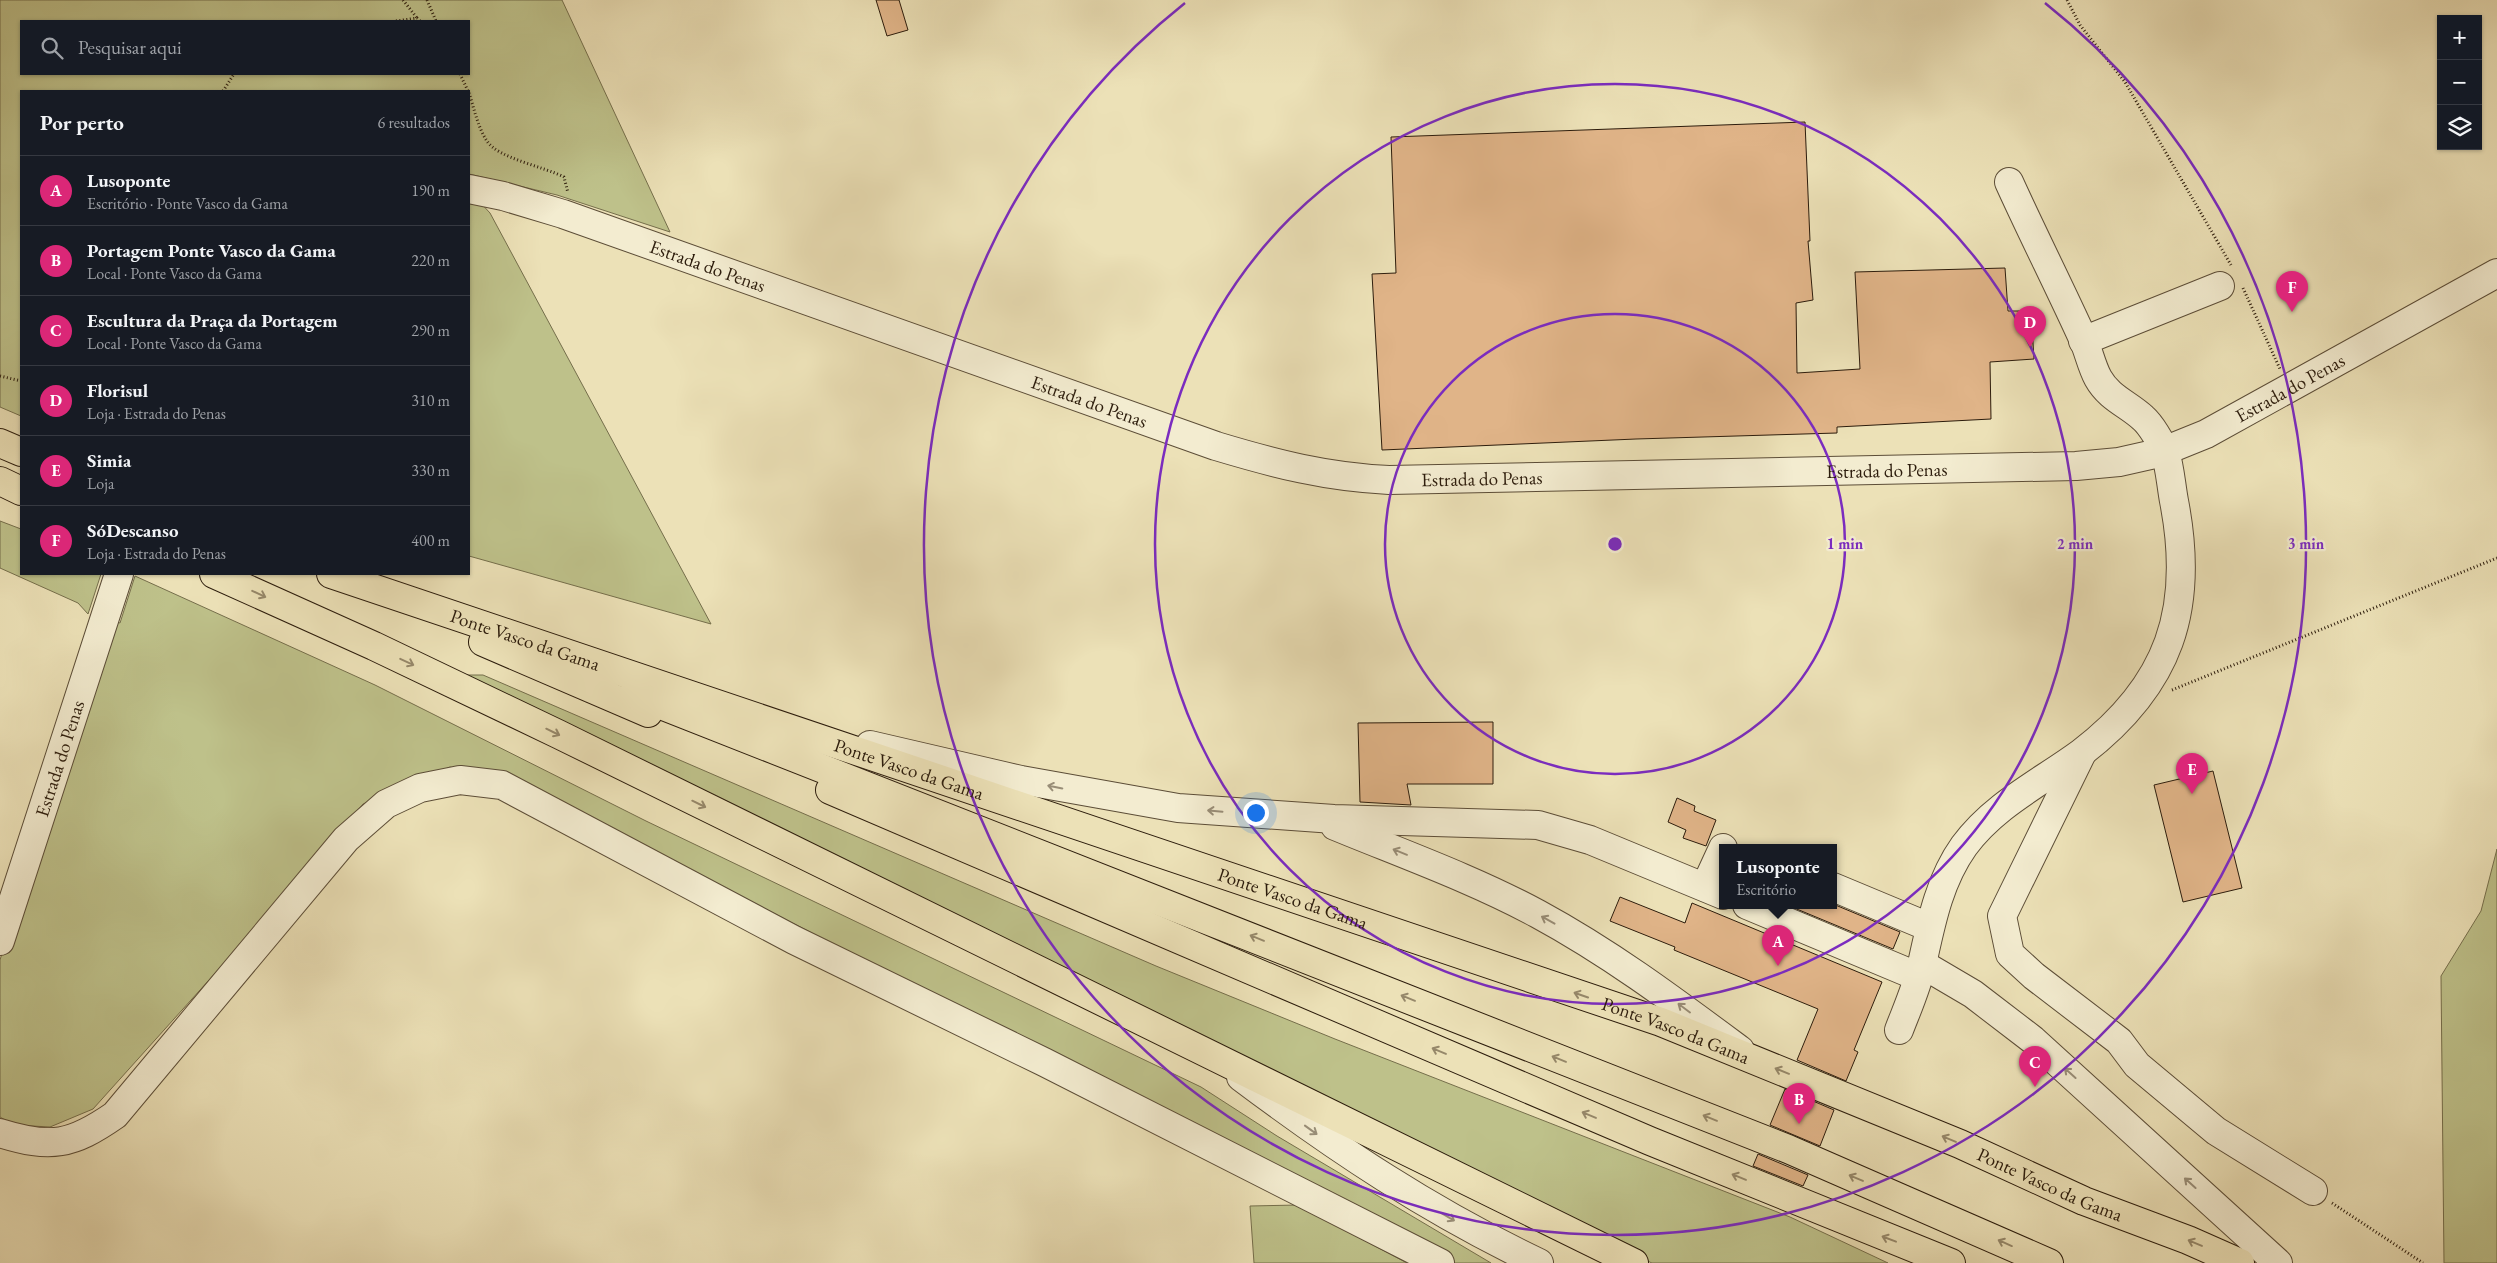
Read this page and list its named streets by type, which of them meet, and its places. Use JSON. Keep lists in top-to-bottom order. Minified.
{"streets":{"highway":["Ponte Vasco da Gama"],"street":["Estrada do Penas"]},"page":{"map_buttons":["+","−"],"search":"Pesquisar aqui","heading":["Por perto","6 resultados"],"list":[{"mark":"A","name":"Lusoponte","note":"Escritório · Ponte Vasco da Gama","value":"190 m"},{"mark":"B","name":"Portagem Ponte Vasco da Gama","note":"Local · Ponte Vasco da Gama","value":"220 m"},{"mark":"C","name":"Escultura da Praça da Portagem","note":"Local · Ponte Vasco da Gama","value":"290 m"},{"mark":"D","name":"Florisul","note":"Loja · Estrada do Penas","value":"310 m"},{"mark":"E","name":"Simia","note":"Loja","value":"330 m"},{"mark":"F","name":"SóDescanso","note":"Loja · Estrada do Penas","value":"400 m"}],"pins":["F","D","E","A","C","B"],"popup":["Lusoponte","Escritório"]},"rings":["1 min","2 min","3 min"]}
